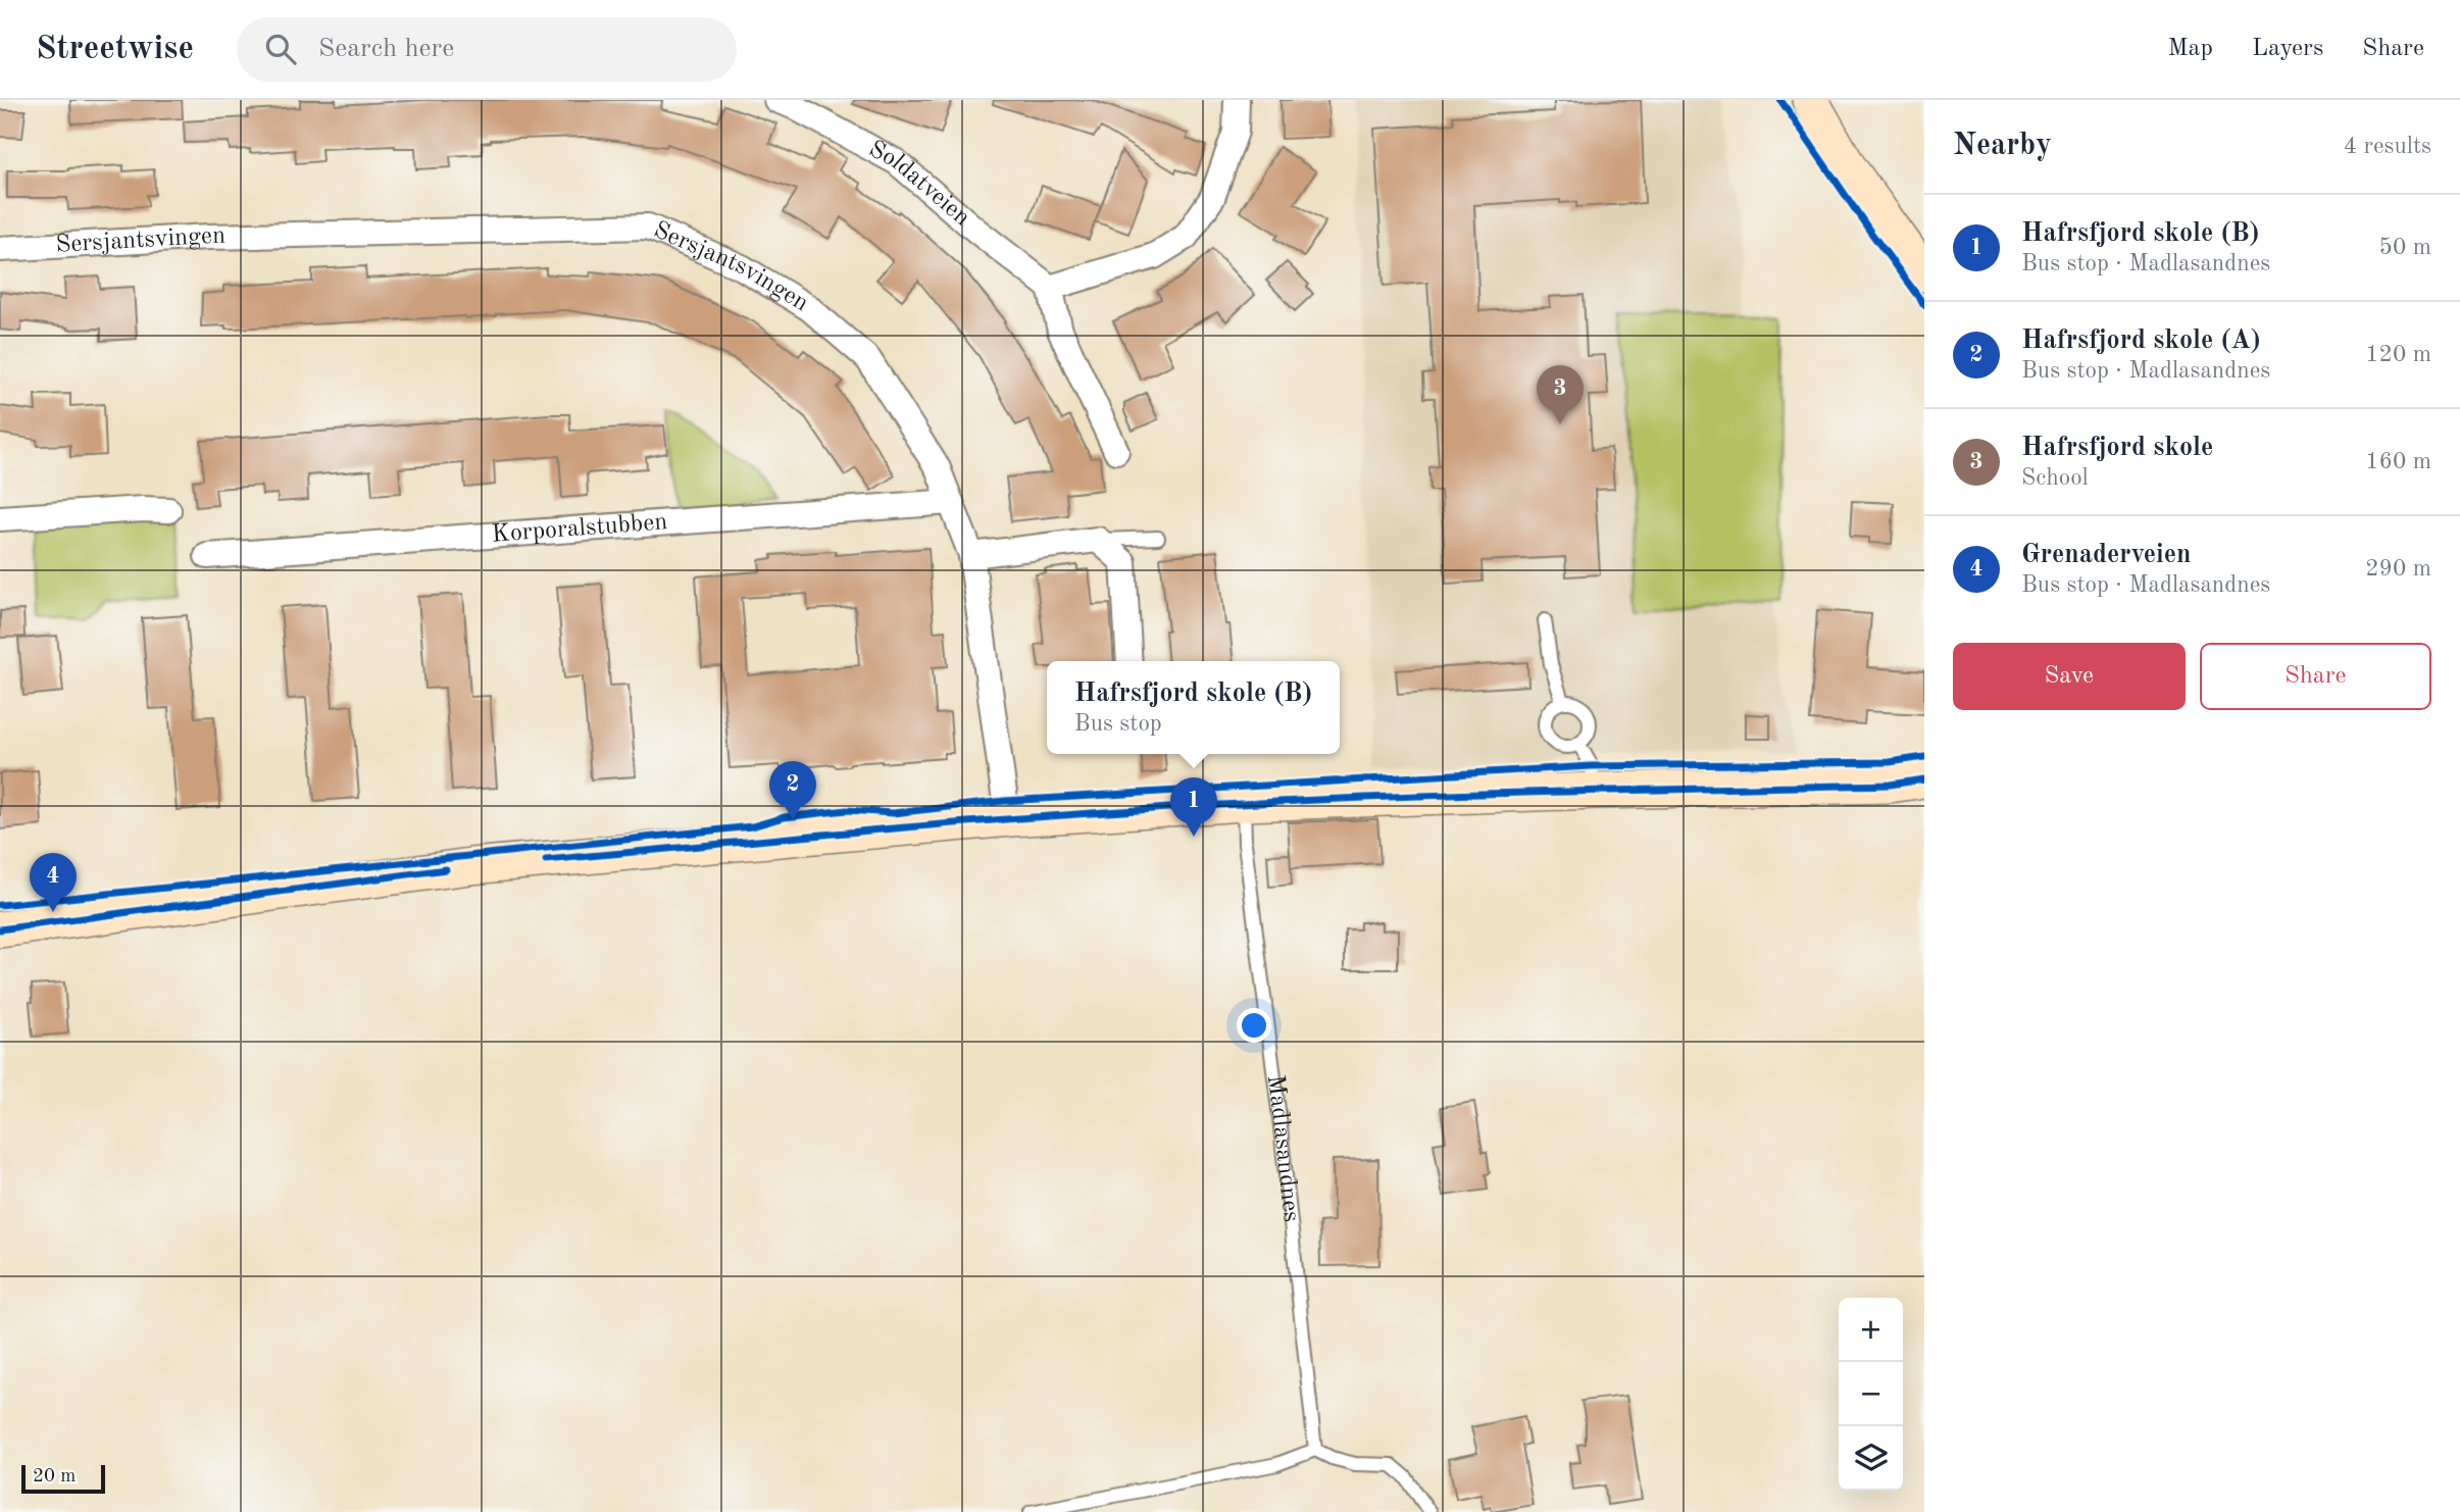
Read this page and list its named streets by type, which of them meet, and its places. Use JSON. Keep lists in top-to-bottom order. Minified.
{"streets":{"street":["Soldatveien","Sersjantsvingen","Korporalstubben"],"lane":["Madlasandnes"]},"crossings":[["Sersjantsvingen","Korporalstubben"]],"scale_bar":"20 m","page":{"header":"Streetwise","search":"Search here","nav":["Map","Layers","Share"],"heading":["Nearby","4 results"],"list":[{"mark":"1","name":"Hafrsfjord skole (B)","note":"Bus stop · Madlasandnes","value":"50 m"},{"mark":"2","name":"Hafrsfjord skole (A)","note":"Bus stop · Madlasandnes","value":"120 m"},{"mark":"3","name":"Hafrsfjord skole","note":"School","value":"160 m"},{"mark":"4","name":"Grenaderveien","note":"Bus stop · Madlasandnes","value":"290 m"}],"pins":["3","2","1","4"],"buttons":["Save","Share"],"popup":["Hafrsfjord skole (B)","Bus stop"],"map_buttons":["+","−"],"scale":"20 m"}}
